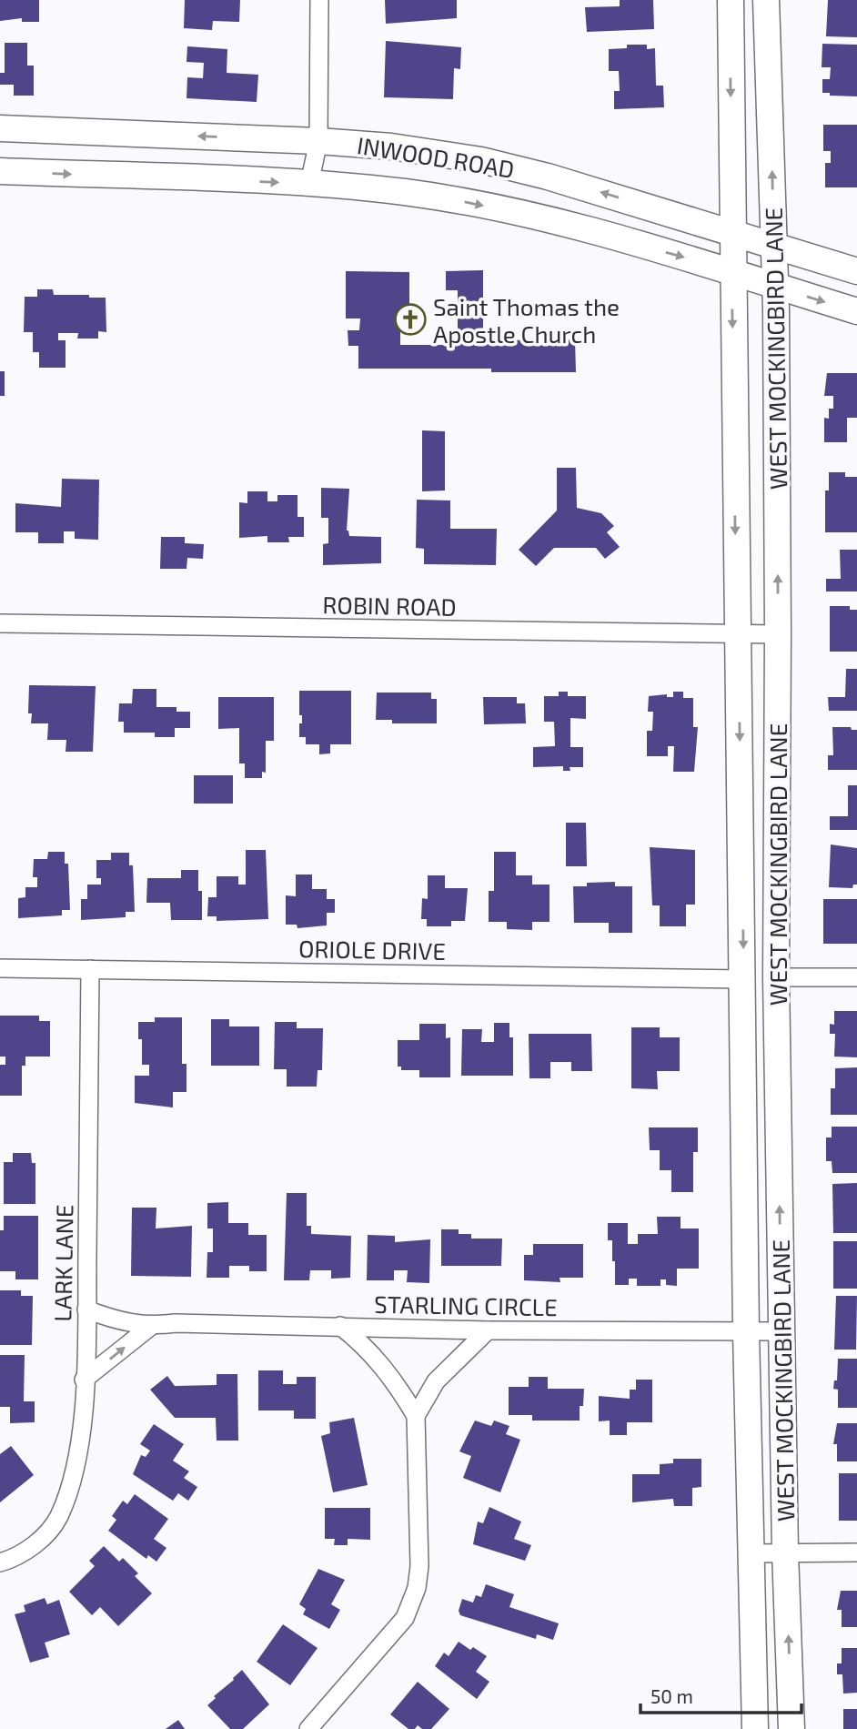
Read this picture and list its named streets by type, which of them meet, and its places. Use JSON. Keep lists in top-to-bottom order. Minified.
{"streets":{"main road":["INWOOD ROAD","WEST MOCKINGBIRD LANE"],"street":["ROBIN ROAD","ORIOLE DRIVE","LARK LANE","STARLING CIRCLE"]},"crossings":[["INWOOD ROAD","WEST MOCKINGBIRD LANE"],["WEST MOCKINGBIRD LANE","ROBIN ROAD"],["WEST MOCKINGBIRD LANE","ORIOLE DRIVE"],["WEST MOCKINGBIRD LANE","STARLING CIRCLE"],["ORIOLE DRIVE","LARK LANE"],["LARK LANE","STARLING CIRCLE"]],"places":{"church":["Saint Thomas the Apostle Church"]},"scale_bar":"50 m"}
